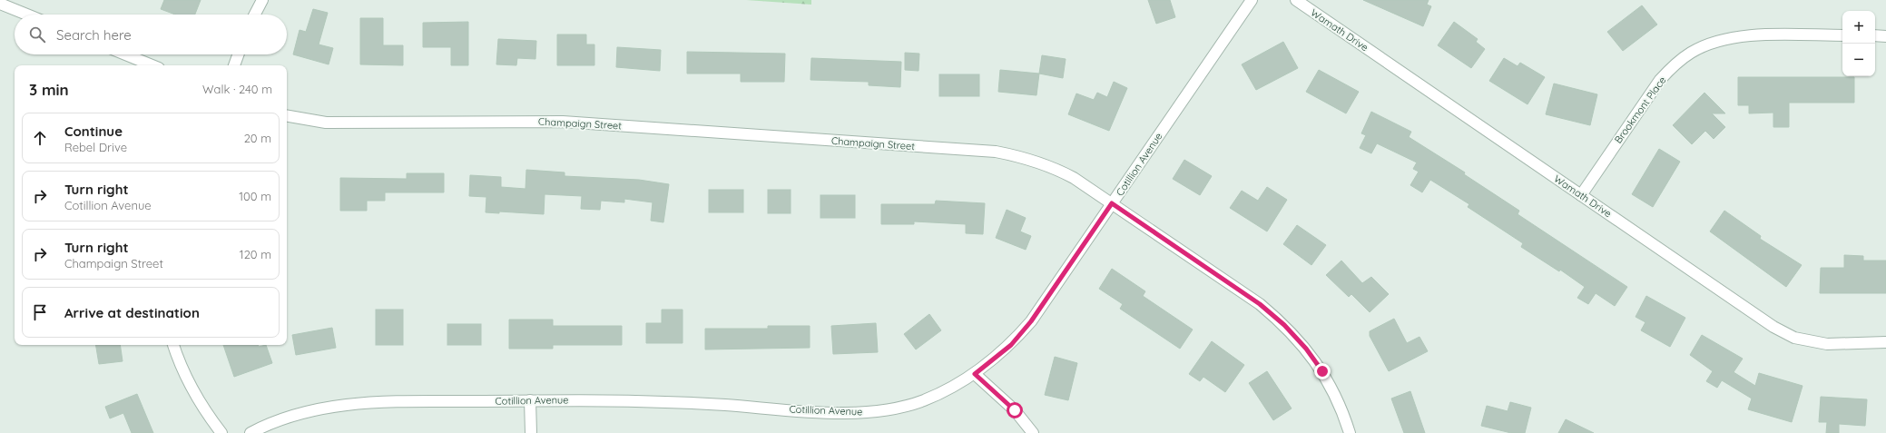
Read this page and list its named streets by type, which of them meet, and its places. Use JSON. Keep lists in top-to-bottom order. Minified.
{"streets":{"street":["Wamath Drive","Brookmont Place","Champaign Street","Cotillion Avenue"]},"crossings":[["Wamath Drive","Brookmont Place"],["Champaign Street","Cotillion Avenue"]],"page":{"map_buttons":["+","−"],"search":"Search here","heading":["3 min","Walk · 240 m"],"list":[["Continue","Rebel Drive","20 m"],["Turn right","Cotillion Avenue","100 m"],["Turn right","Champaign Street","120 m"],"Arrive at destination"]}}
